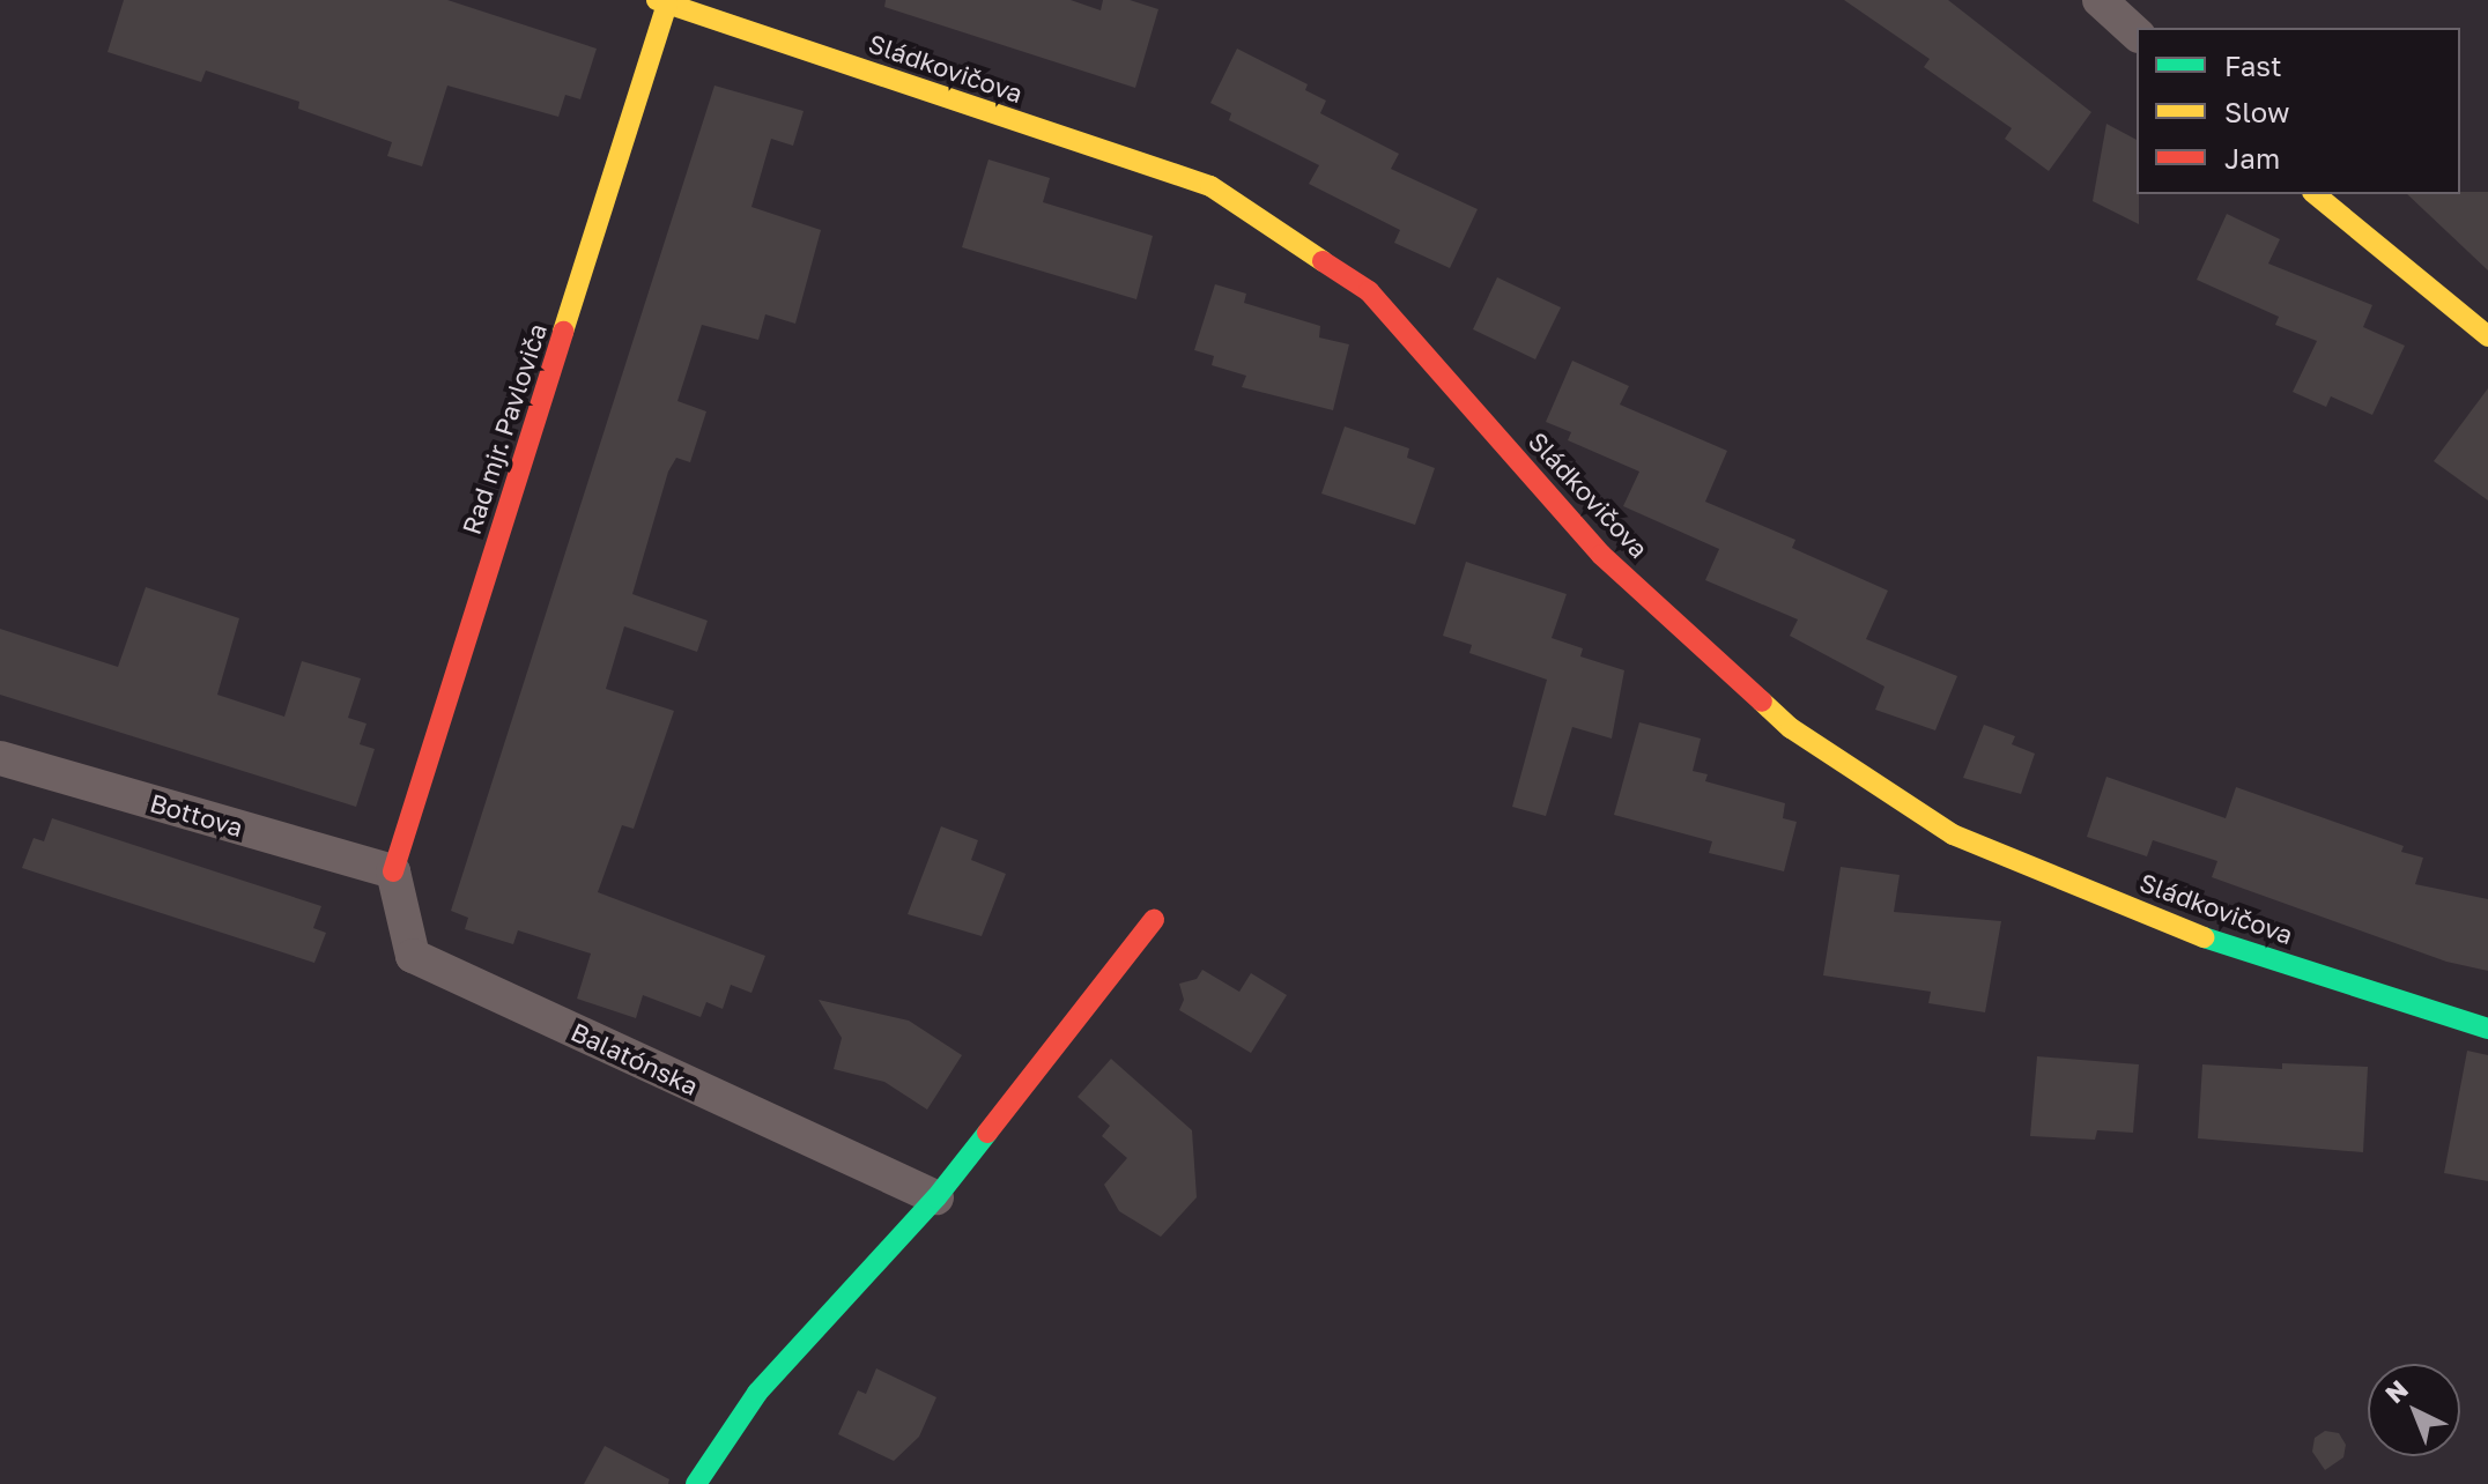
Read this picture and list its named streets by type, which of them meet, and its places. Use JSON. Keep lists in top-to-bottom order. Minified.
{"streets":{"street":["Sládkovičova","Rad mjr. Pavloviča","Bottova","Balatónska"]},"crossings":[["Sládkovičova","Rad mjr. Pavloviča"],["Rad mjr. Pavloviča","Bottova"],["Rad mjr. Pavloviča","Balatónska"],["Bottova","Balatónska"]],"legend":["Fast","Slow","Jam"],"north":"top left"}
